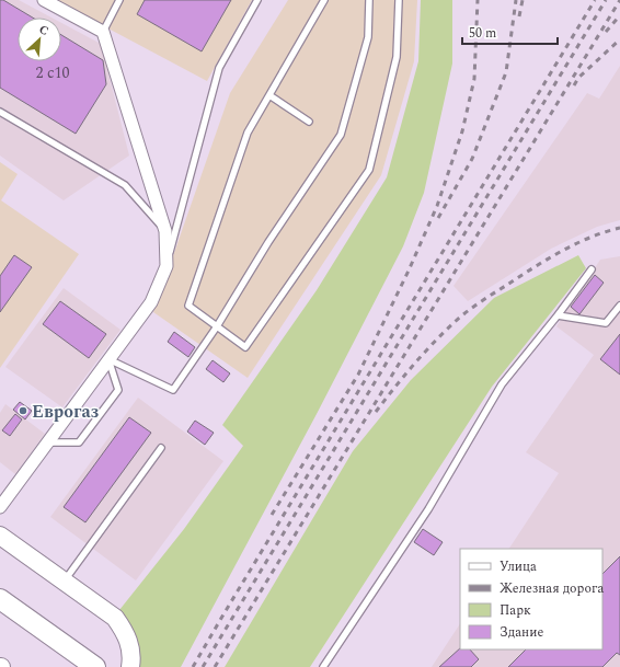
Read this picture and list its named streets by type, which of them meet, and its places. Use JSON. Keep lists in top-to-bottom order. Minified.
{"places":["Еврогаз"],"house_numbers":["2 с10"],"legend":["Улица","Железная дорога","Парк","Здание"],"scale_bar":"50 m","north":"top right"}
